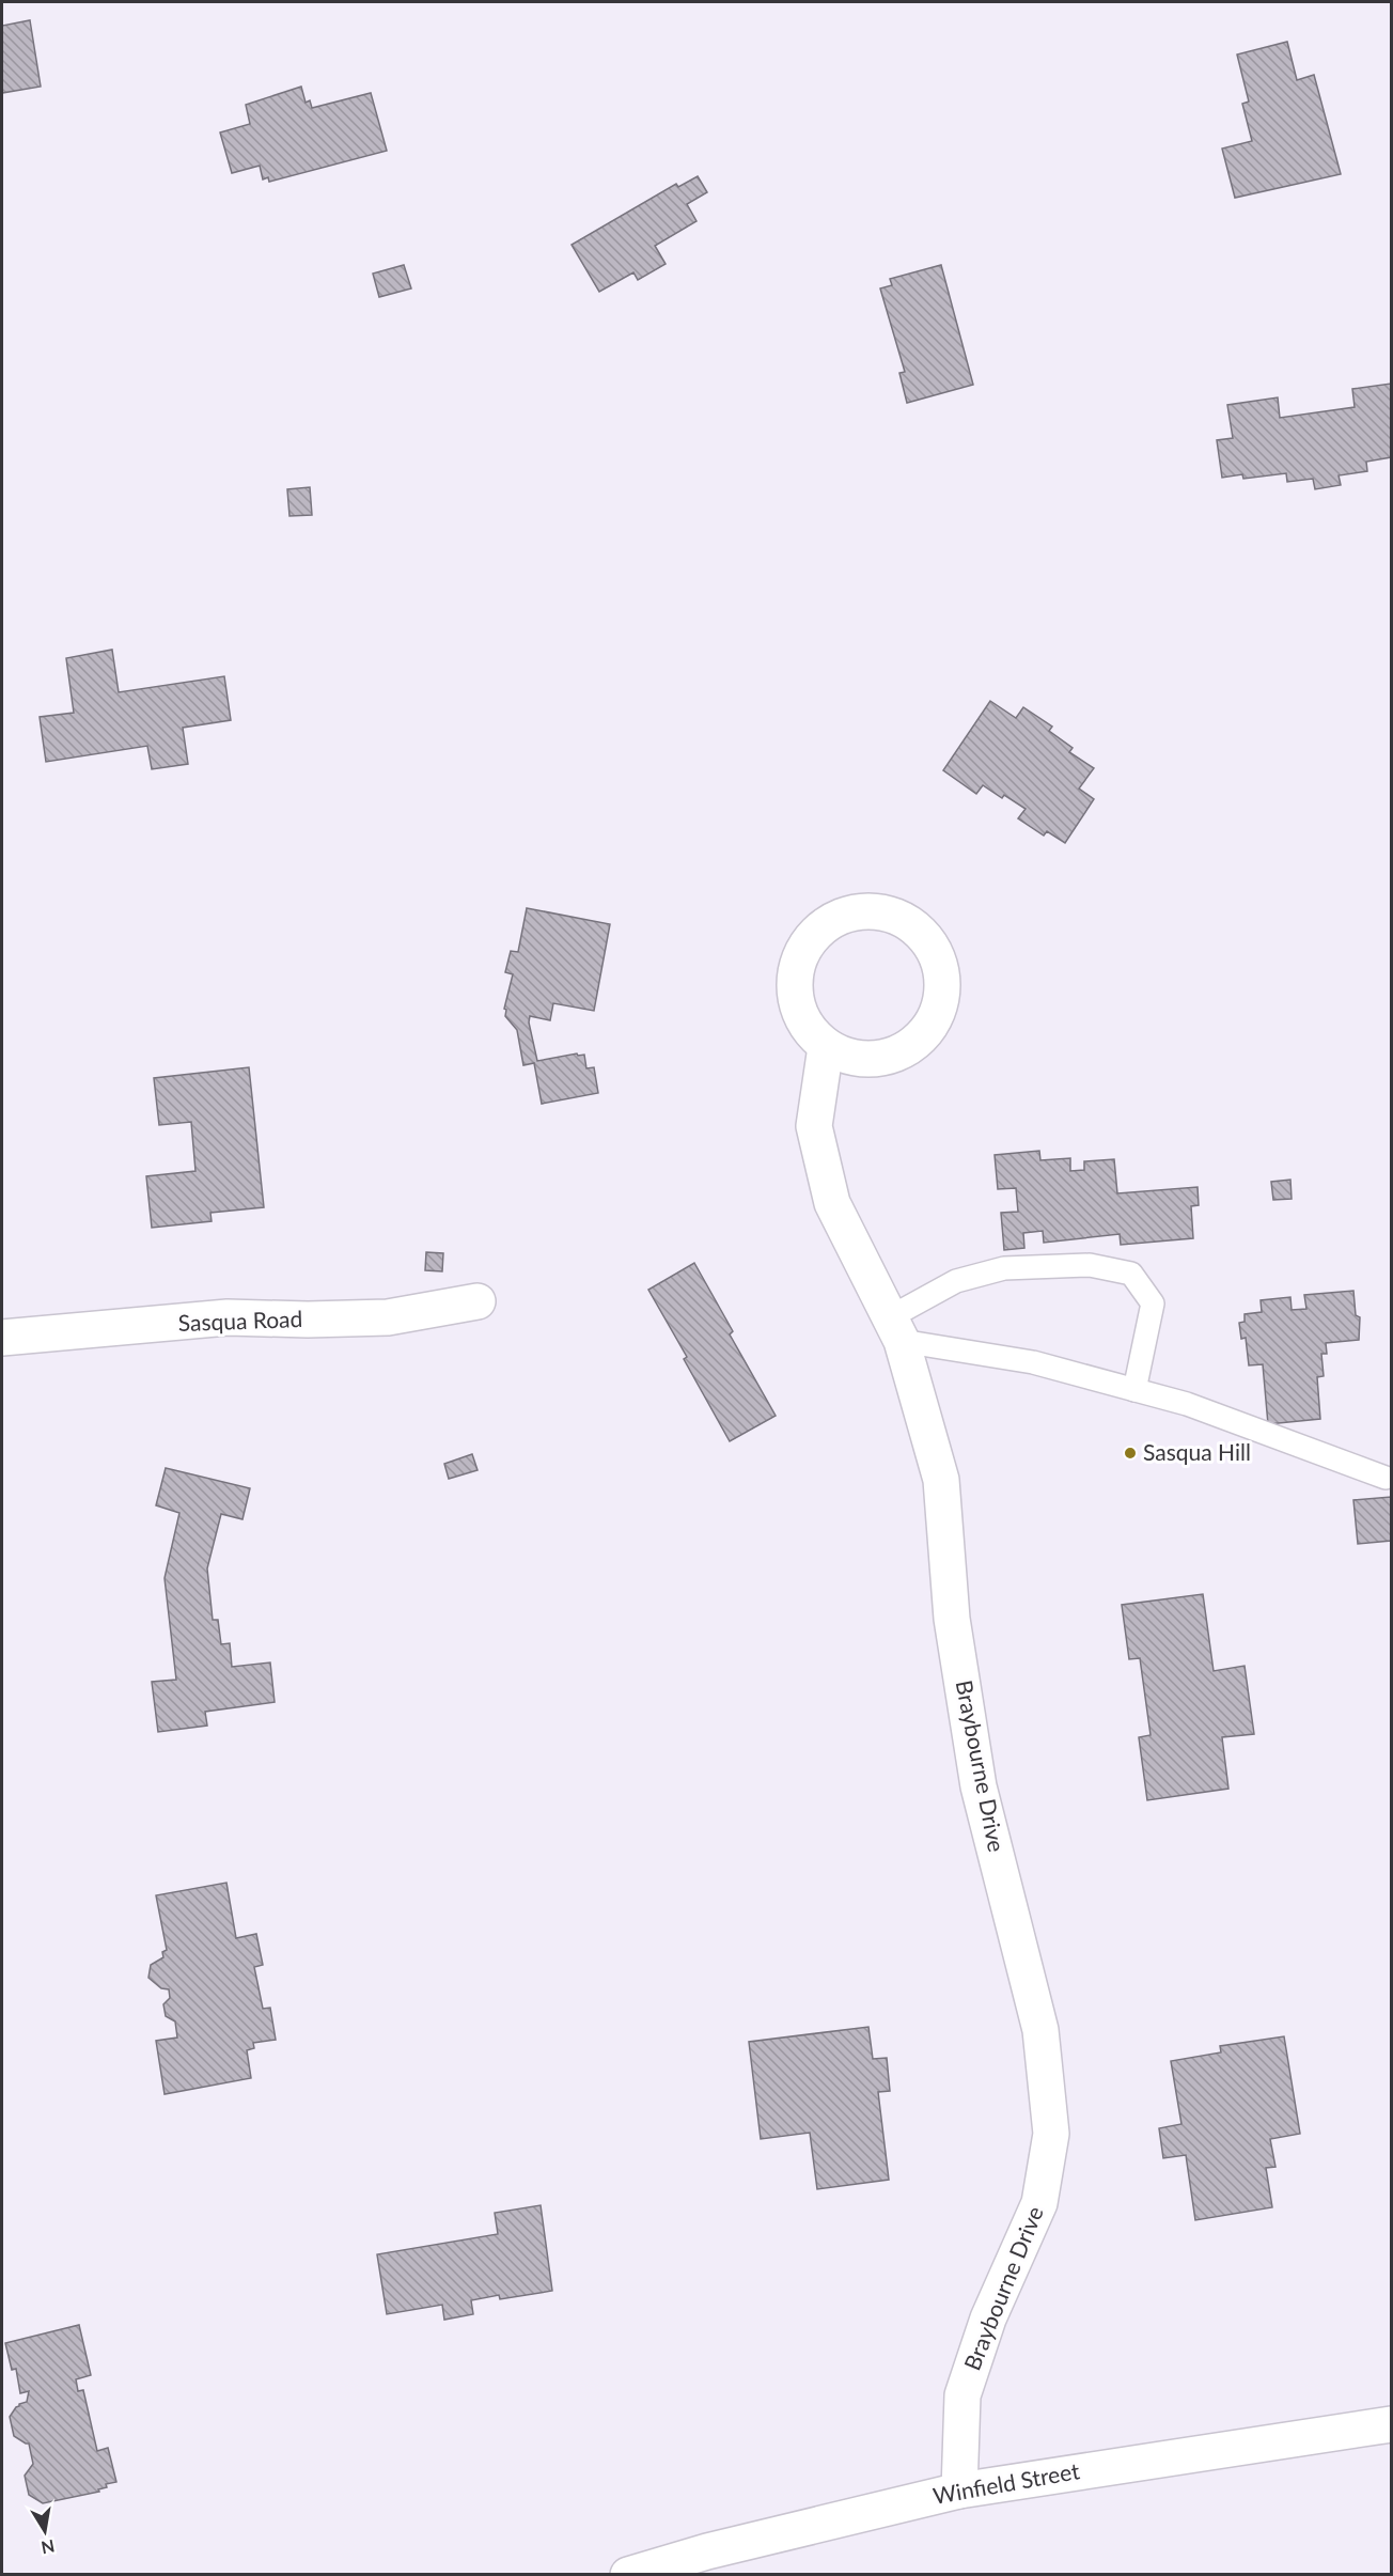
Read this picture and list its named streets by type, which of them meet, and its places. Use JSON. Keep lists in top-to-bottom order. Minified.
{"streets":{"street":["Sasqua Road","Braybourne Drive","Winfield Street"]},"crossings":[["Braybourne Drive","Winfield Street"]],"places":["Sasqua Hill"],"north":"bottom"}
